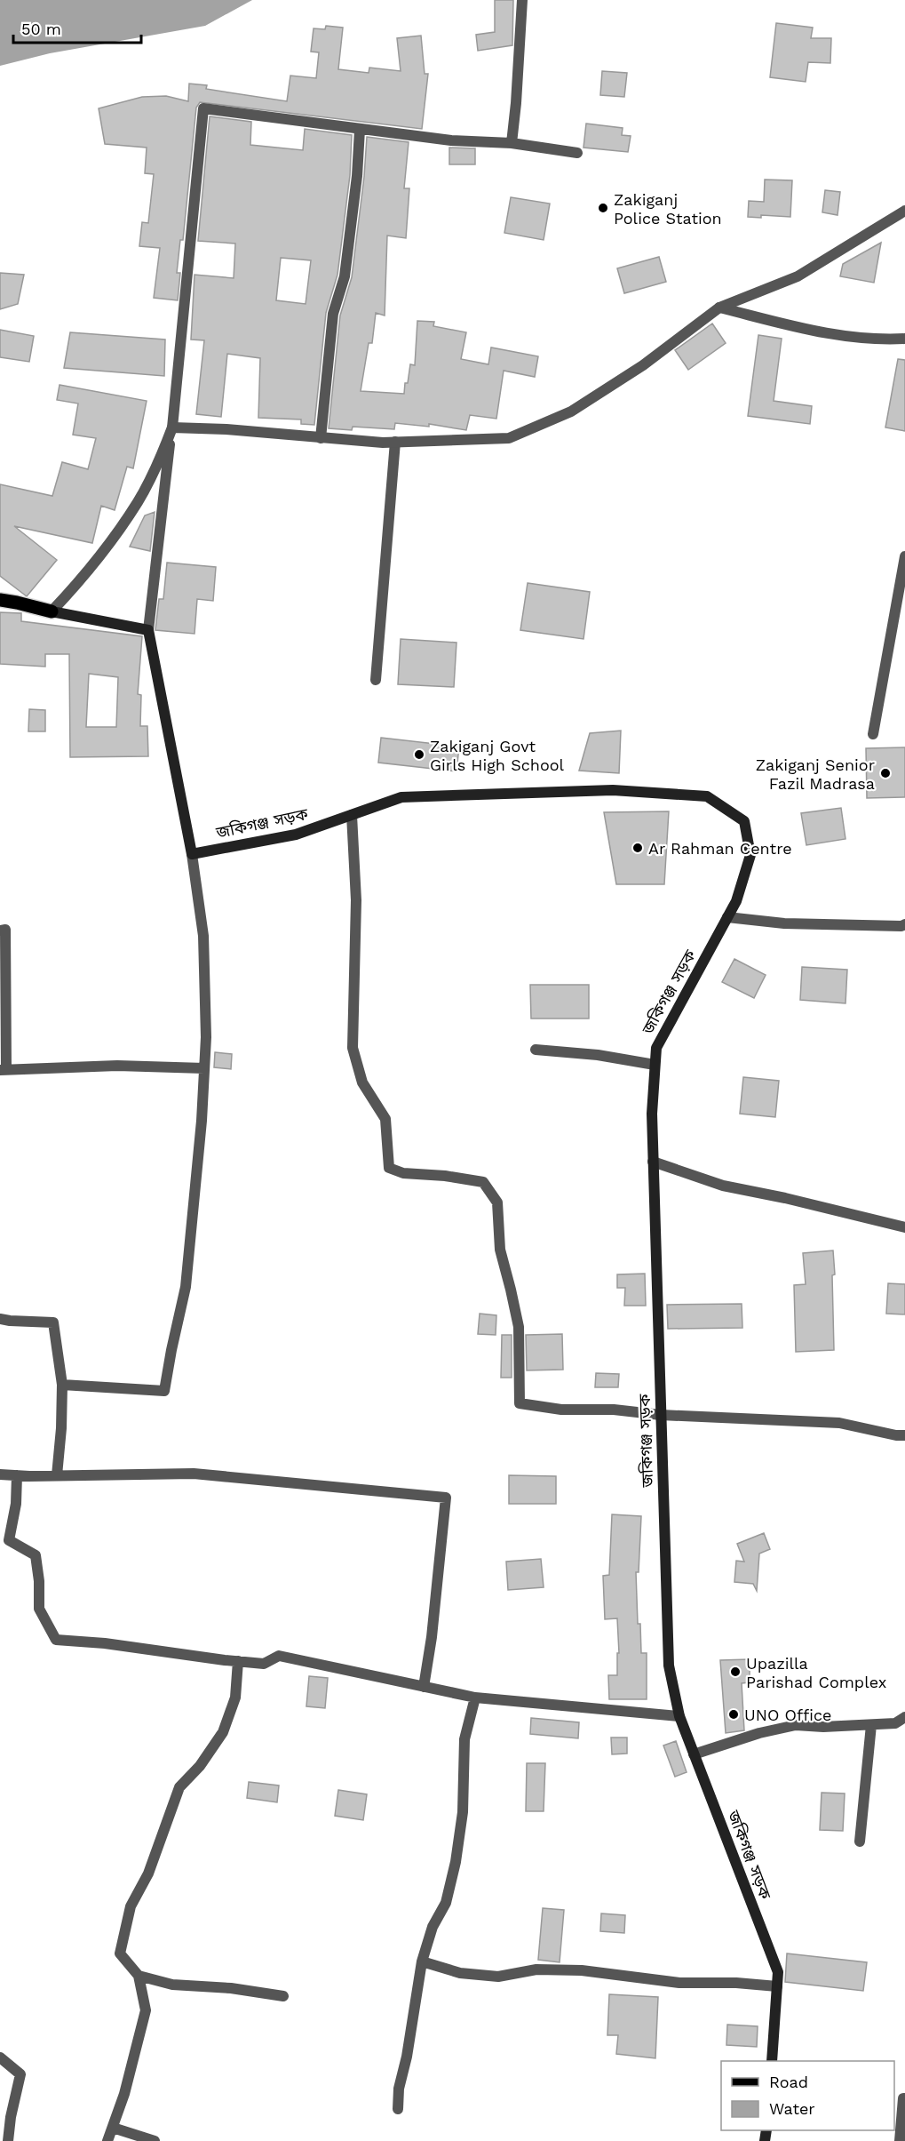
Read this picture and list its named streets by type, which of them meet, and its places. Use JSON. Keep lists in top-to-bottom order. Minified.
{"streets":{"main road":["জকিগঞ্জ সড়ক"]},"places":["Zakiganj Police Station","Zakiganj Govt Girls High School","Zakiganj Senior Fazil Madrasa","Ar Rahman Centre","Upazilla Parishad Complex","UNO Office"],"legend":["Road","Water"],"scale_bar":"50 m"}
